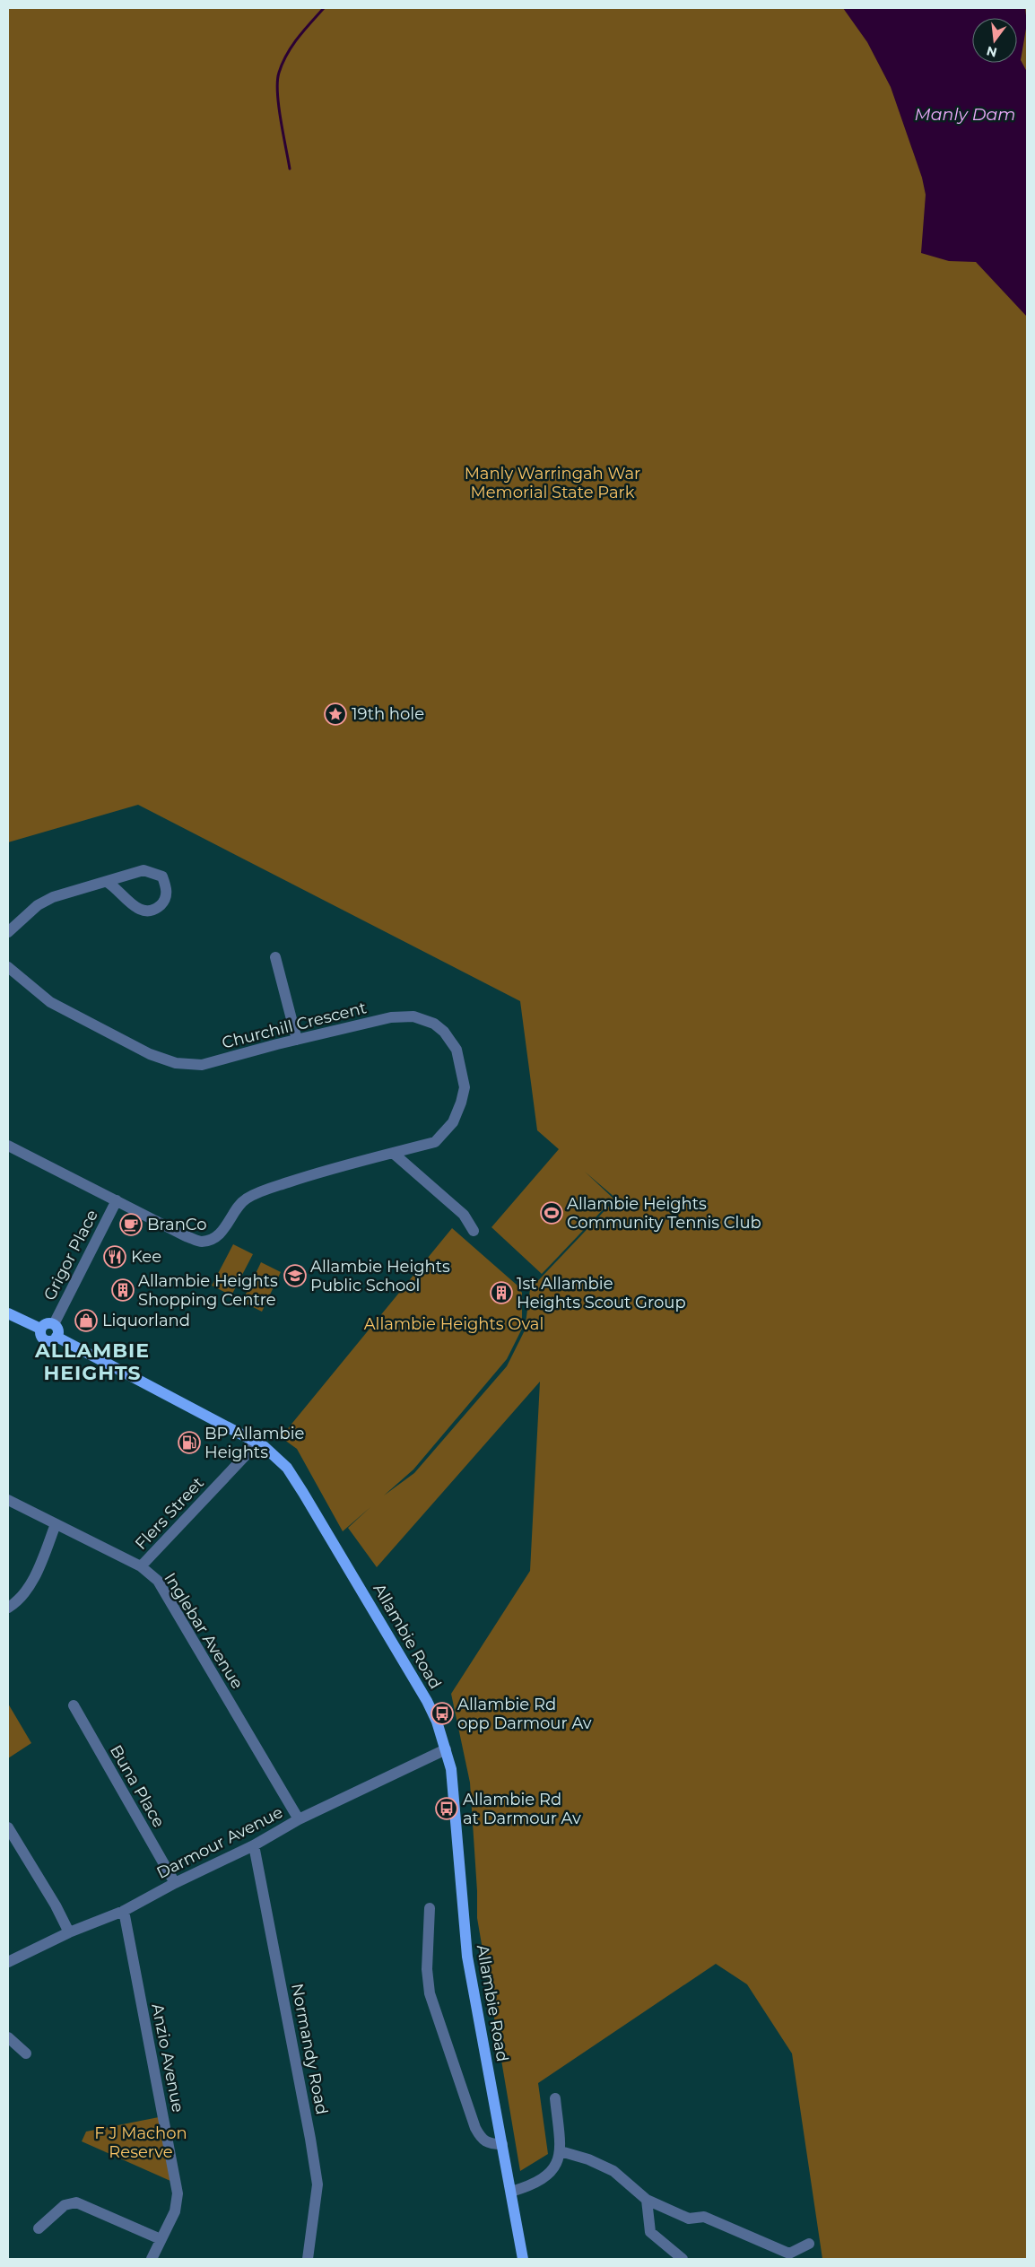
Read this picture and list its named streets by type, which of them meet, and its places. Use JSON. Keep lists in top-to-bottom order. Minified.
{"streets":{"main road":["Allambie Road"],"street":["Churchill Crescent","Grigor Place","Flers Street","Inglebar Avenue","Buna Place","Darmour Avenue","Normandy Road","Anzio Avenue"]},"crossings":[["Churchill Crescent","Grigor Place"],["Grigor Place","Allambie Road"],["Flers Street","Inglebar Avenue"],["Flers Street","Allambie Road"],["Inglebar Avenue","Darmour Avenue"],["Allambie Road","Darmour Avenue"],["Buna Place","Darmour Avenue"],["Darmour Avenue","Normandy Road"],["Darmour Avenue","Anzio Avenue"]],"districts":["ALLAMBIE HEIGHTS"],"water":["Manly Dam"],"parks":["Manly Warringah War Memorial State Park","Allambie Heights Oval","F J Machon Reserve"],"places":{"place":["19th hole"],"sports":["Allambie Heights Community Tennis Club"],"cafe":["BranCo"],"restaurant":["Kee"],"school or university":["Allambie Heights Public School"],"building":["Allambie Heights Shopping Centre","1st Allambie Heights Scout Group"],"shop":["Liquorland"],"fuel station":["BP Allambie Heights"],"bus stop":["Allambie Rd opp Darmour Av","Allambie Rd at Darmour Av"]},"north":"bottom"}
